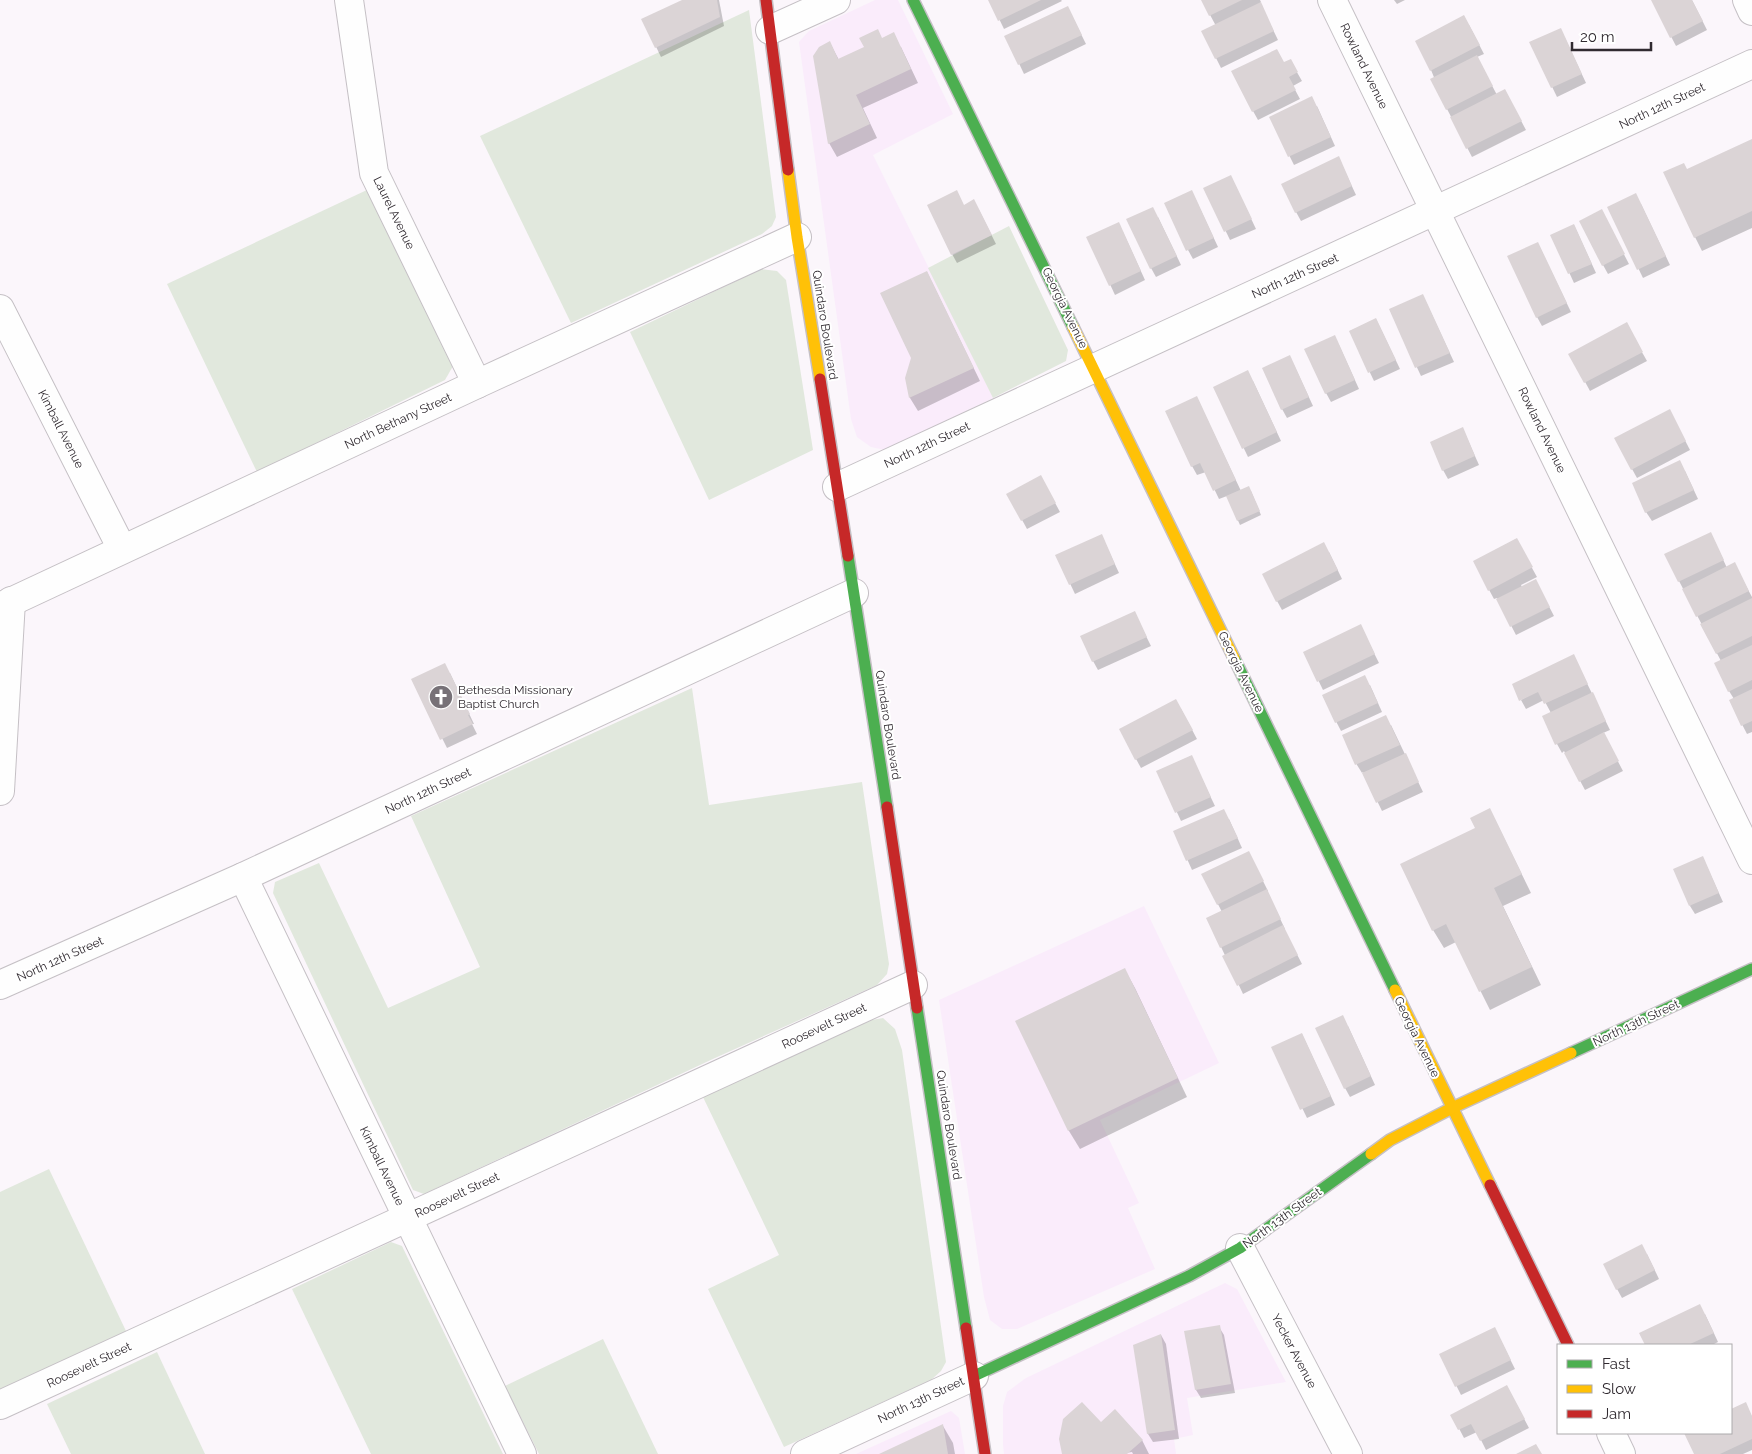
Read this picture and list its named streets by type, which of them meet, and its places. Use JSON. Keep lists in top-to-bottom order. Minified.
{"streets":{"street":["Rowland Avenue","North 12th Street","Laurel Avenue","Georgia Avenue","Quindaro Boulevard","North Bethany Street","Kimball Avenue","North 13th Street","Roosevelt Street","Yecker Avenue"]},"crossings":[["Rowland Avenue","North 12th Street"],["North 12th Street","Georgia Avenue"],["North 12th Street","Quindaro Boulevard"],["North 12th Street","Kimball Avenue"],["Laurel Avenue","North Bethany Street"],["Georgia Avenue","North 13th Street"],["Quindaro Boulevard","North Bethany Street"],["Quindaro Boulevard","North 13th Street"],["Quindaro Boulevard","Roosevelt Street"],["North Bethany Street","Kimball Avenue"],["Kimball Avenue","Roosevelt Street"],["North 13th Street","Yecker Avenue"]],"places":{"church":["Bethesda Missionary Baptist Church"]},"legend":["Fast","Slow","Jam"],"scale_bar":"20 m"}
